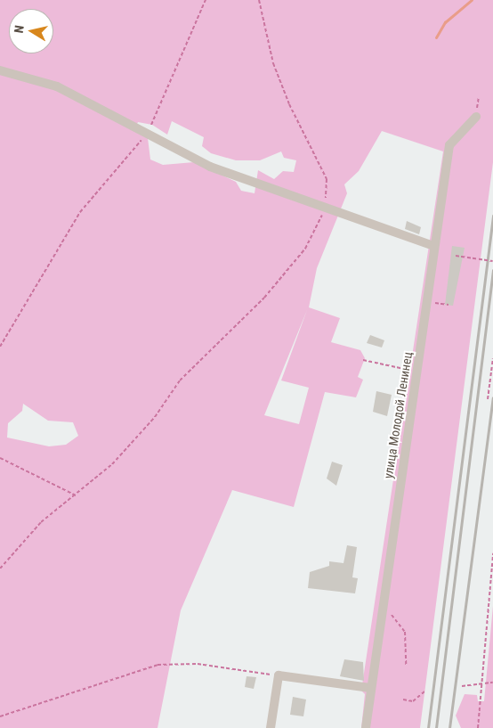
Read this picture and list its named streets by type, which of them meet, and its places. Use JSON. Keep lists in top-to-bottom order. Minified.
{"streets":{"street":["улица Молодой Ленинец"]},"north":"left"}
